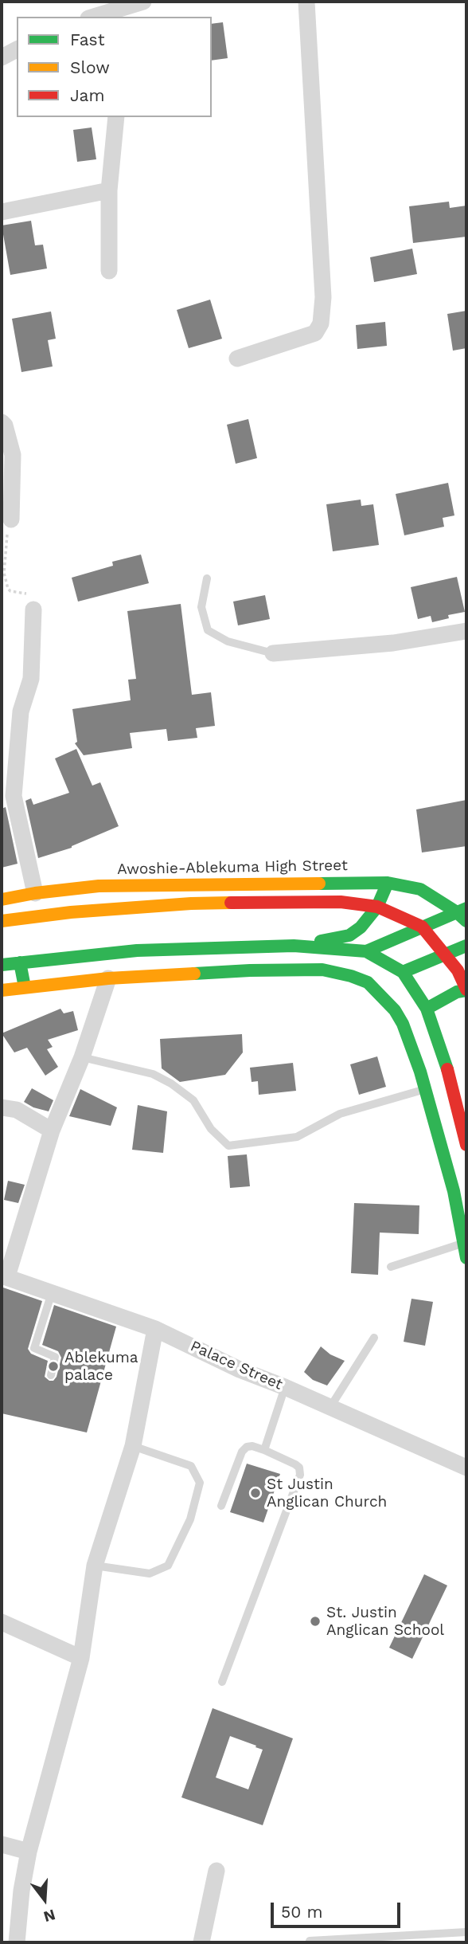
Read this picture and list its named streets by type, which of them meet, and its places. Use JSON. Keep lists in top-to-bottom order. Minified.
{"streets":{"street":["Awoshie-Ablekuma High Street","Palace Street"]},"places":["Ablekuma palace","St Justin Anglican Church","St. Justin Anglican School"],"legend":["Fast","Slow","Jam"],"scale_bar":"50 m","north":"bottom"}
